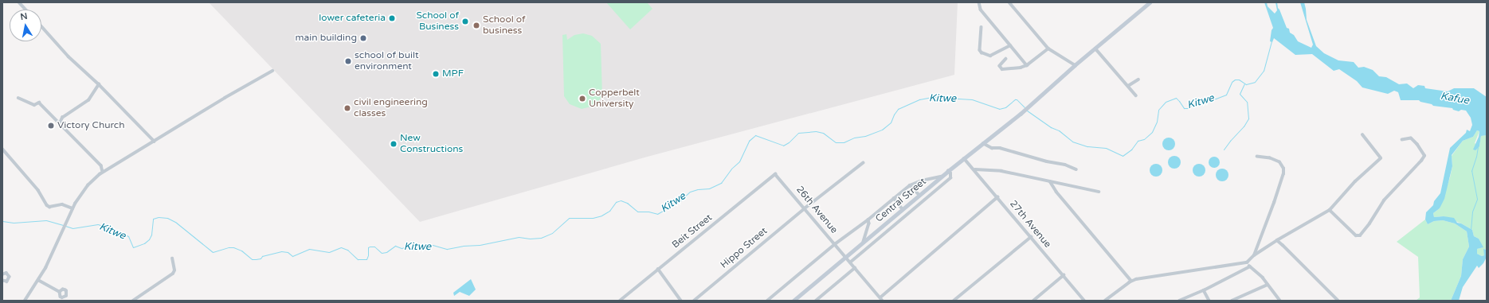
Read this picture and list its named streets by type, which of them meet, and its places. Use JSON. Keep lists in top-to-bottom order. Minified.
{"streets":{"street":["Central Street","26th Avenue","27th Avenue","Beit Street","Hippo Street"]},"crossings":[["Central Street","26th Avenue"],["Central Street","27th Avenue"],["26th Avenue","Beit Street"],["26th Avenue","Hippo Street"]],"water":["Kitwe","Kafue"],"places":["lower cafeteria","School of Business","School of business","main building","school of built environment","MPF","Copperbelt University","civil engineering classes","Victory Church","New Constructions"],"north":"top"}
